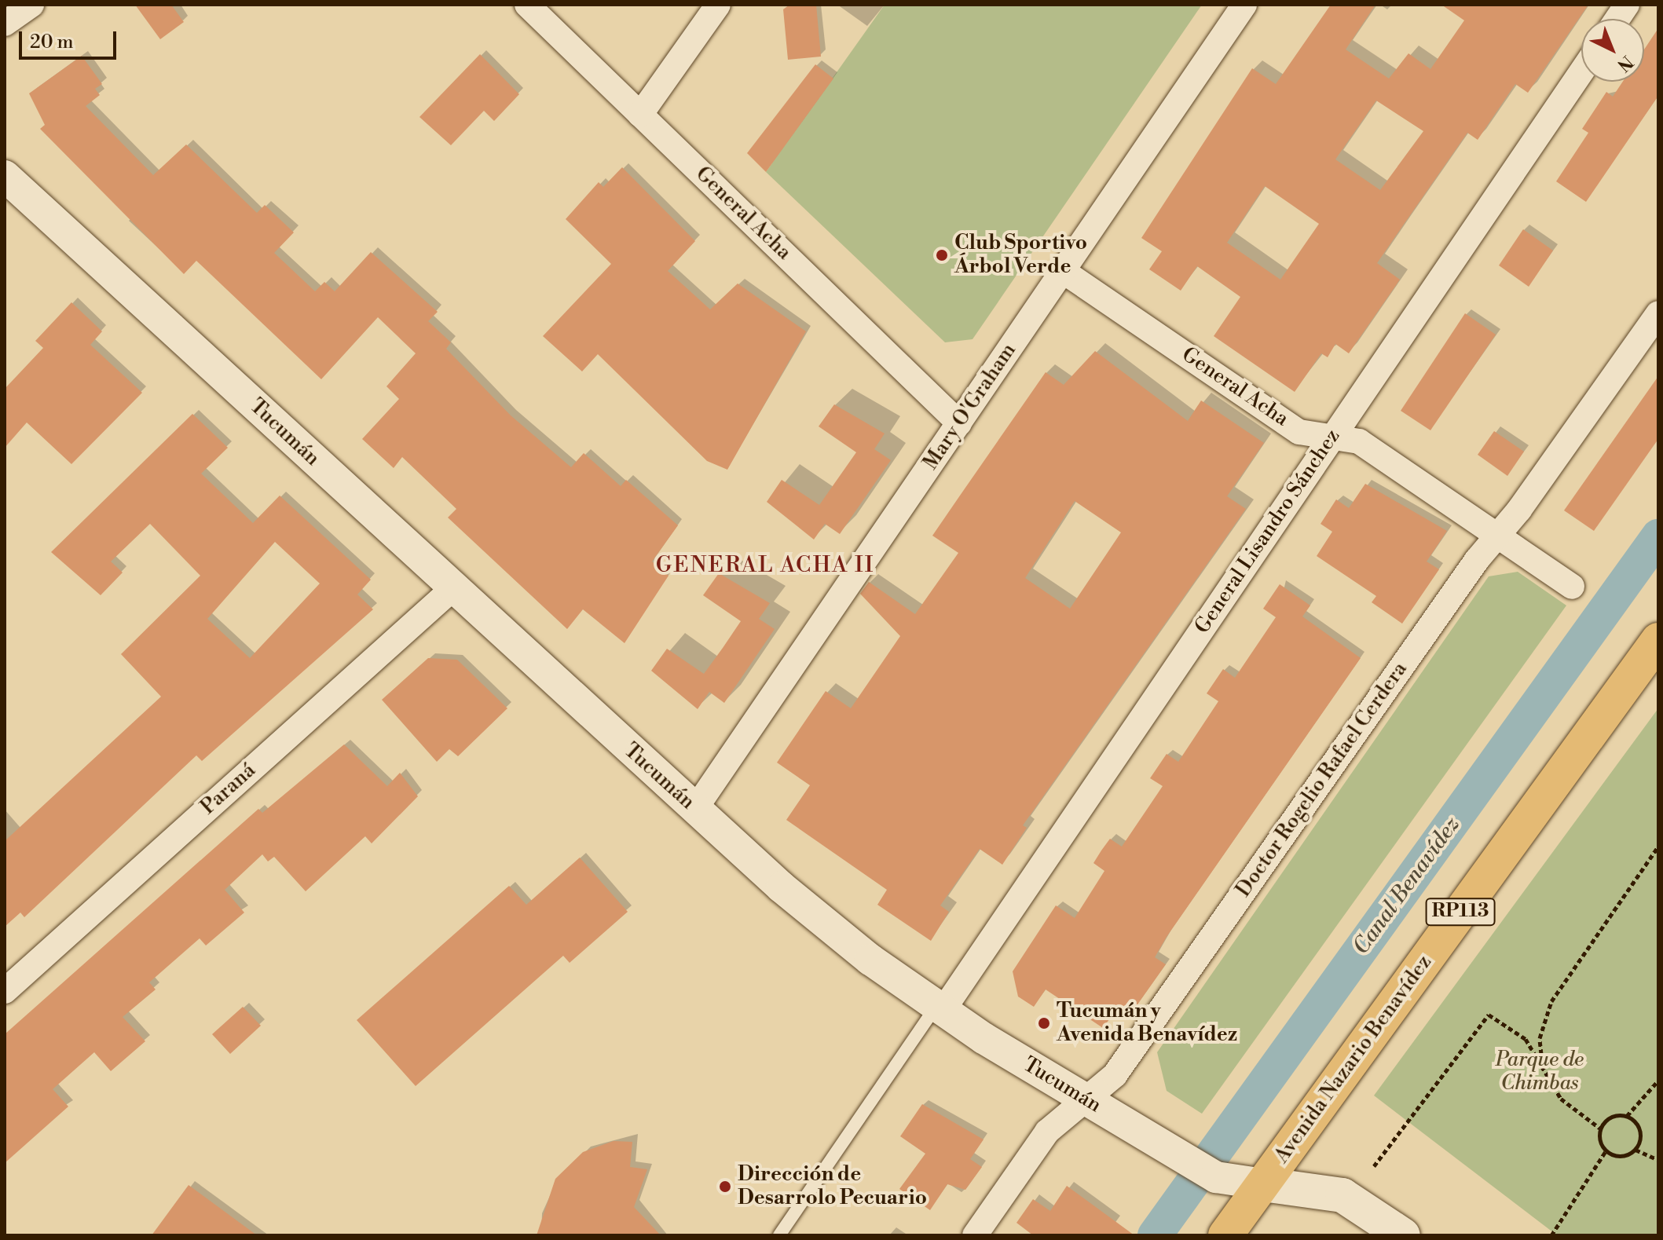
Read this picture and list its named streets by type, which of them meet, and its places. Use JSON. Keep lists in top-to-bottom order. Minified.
{"streets":{"main road":["Tucumán","RP113","Avenida Nazario Benavídez"],"street":["General Acha","Mary O'Graham","General Lisandro Sánchez","Doctor Rogelio Rafael Cerdera","Paraná"]},"crossings":[["General Acha","Mary O'Graham"],["General Acha","General Lisandro Sánchez"],["General Acha","Doctor Rogelio Rafael Cerdera"],["Mary O'Graham","Tucumán"],["Tucumán","General Lisandro Sánchez"],["Tucumán","Doctor Rogelio Rafael Cerdera"],["Tucumán","Paraná"],["Tucumán","Avenida Nazario Benavídez"]],"districts":["GENERAL ACHA II"],"water":["Canal Benavídez"],"parks":["Parque de Chimbas"],"places":["Club Sportivo Árbol Verde","Tucumán y Avenida Benavídez","Dirección de Desarrolo Pecuario"],"scale_bar":"20 m","north":"bottom right"}
